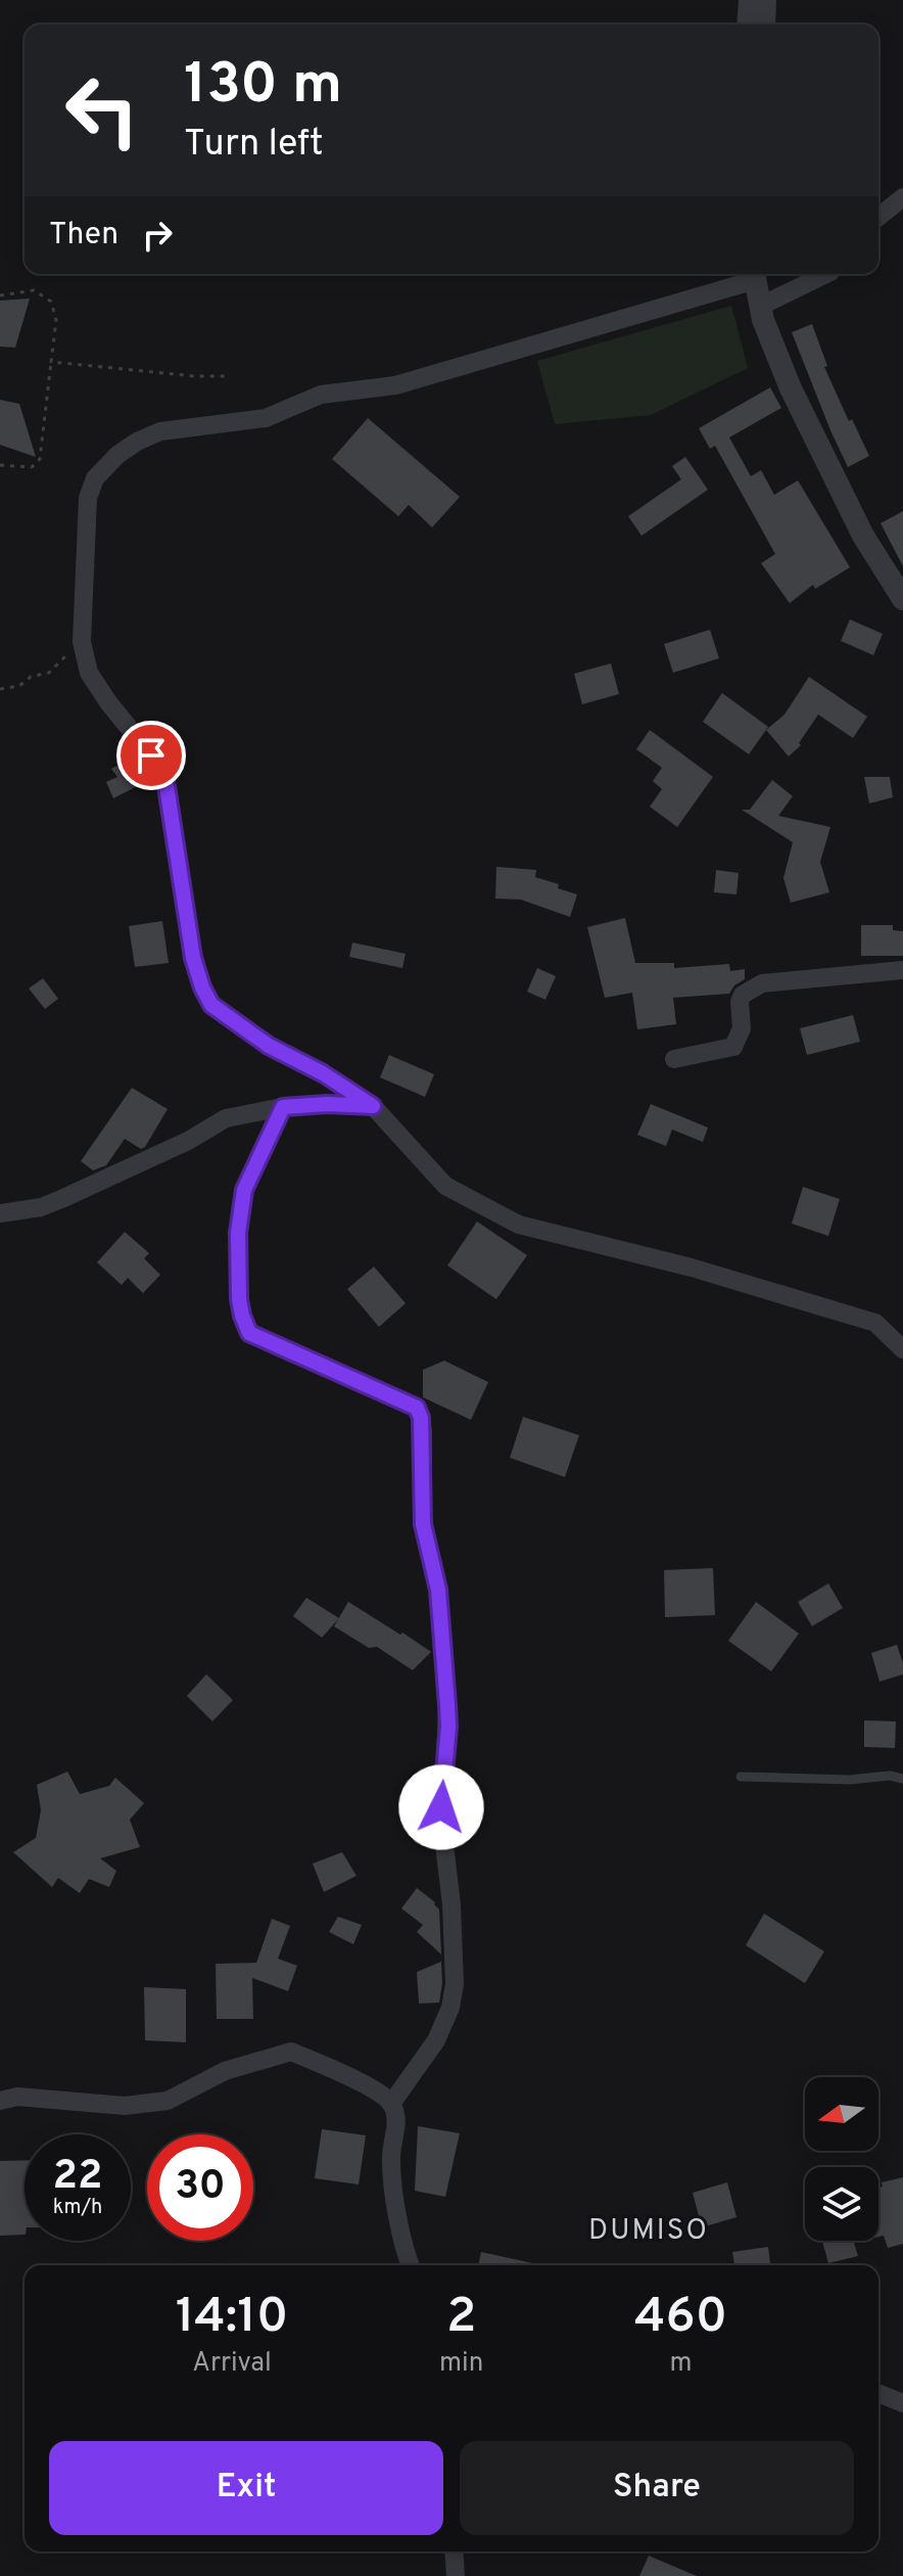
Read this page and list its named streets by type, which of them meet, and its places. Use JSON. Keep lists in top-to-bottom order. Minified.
{"districts":["DUMISO"],"north":"left","page":{"turn":["130 m","Turn left"],"then":"Then","speed":"22 km/h","limit":"30","eta":["14:10","Arrival","2","min","460","m"],"buttons":["Exit","Share"]}}
